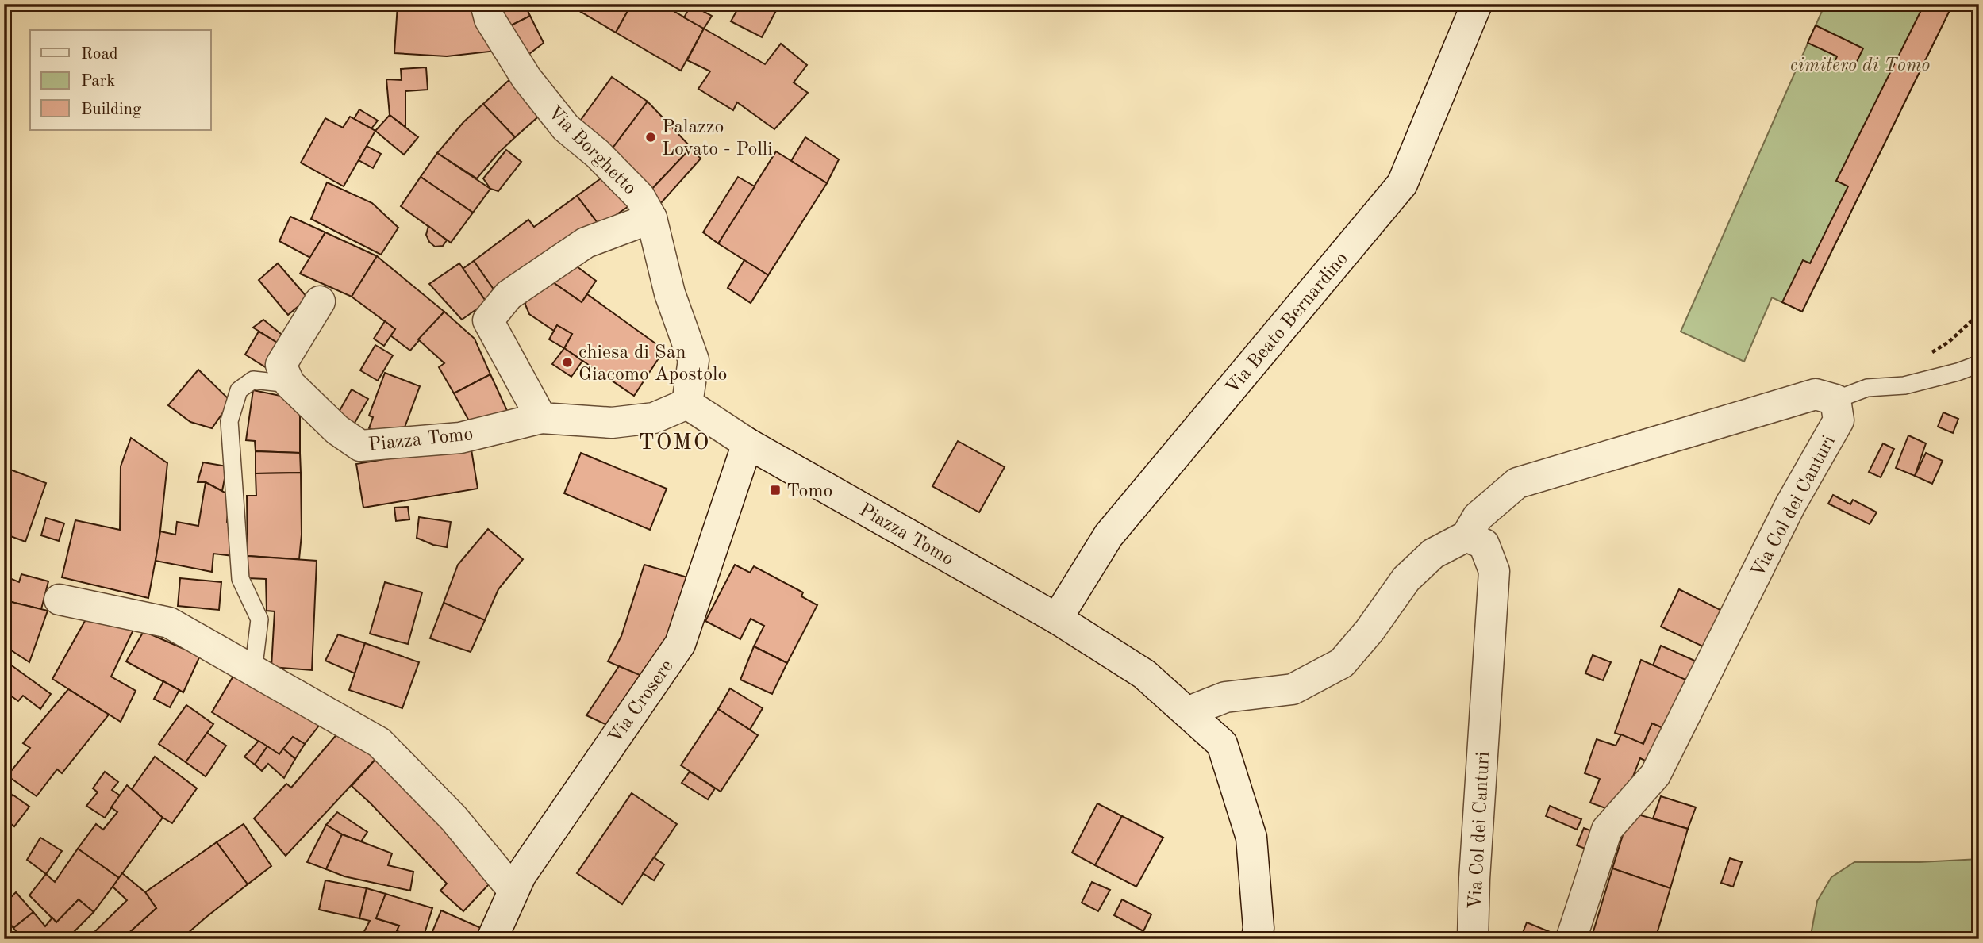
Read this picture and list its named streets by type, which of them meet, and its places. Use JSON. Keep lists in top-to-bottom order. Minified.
{"streets":{"street":["Via Borghetto","Via Beato Bernardino","Piazza Tomo","Via Col dei Canturi","Via Crosere"]},"crossings":[["Via Borghetto","Piazza Tomo"],["Via Beato Bernardino","Piazza Tomo"],["Piazza Tomo","Via Crosere"]],"districts":["TOMO"],"parks":["cimitero di Tomo"],"places":{"other":["Palazzo Lovato - Polli","chiesa di San Giacomo Apostolo"],"transit":["Tomo"]},"legend":["Road","Park","Building"]}
